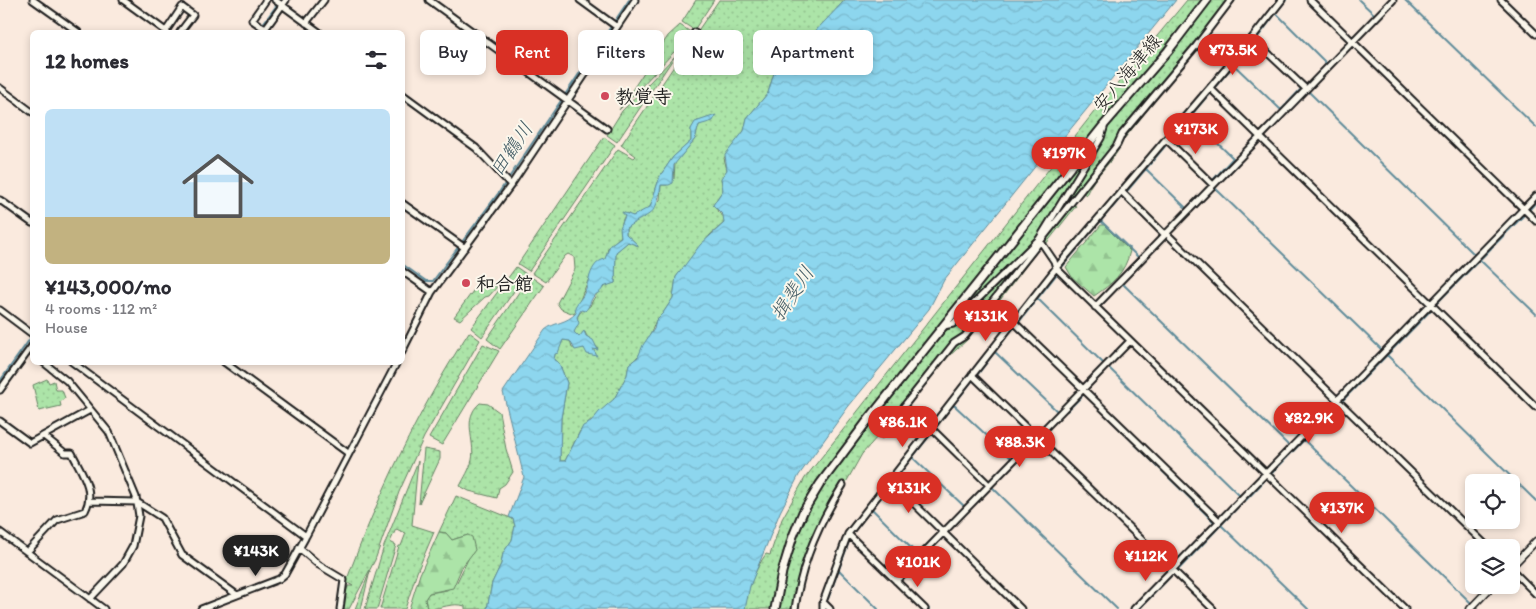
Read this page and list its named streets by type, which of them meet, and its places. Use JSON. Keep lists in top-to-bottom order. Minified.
{"streets":{"main road":["安八海津線"]},"water":["田鶴川","揖斐川"],"places":["教覚寺","和合館"],"page":{"chip":["Buy","Rent","Filters","New","Apartment"],"heading":"12 homes","price":["¥73.5K","¥173K","¥197K","¥131K","¥82.9K","¥86.1K","¥88.3K","¥131K","¥137K","¥143K","¥112K","¥101K"],"list":[{"name":"¥143,000/mo","note":"4 rooms · 112 m² · House"}]}}
